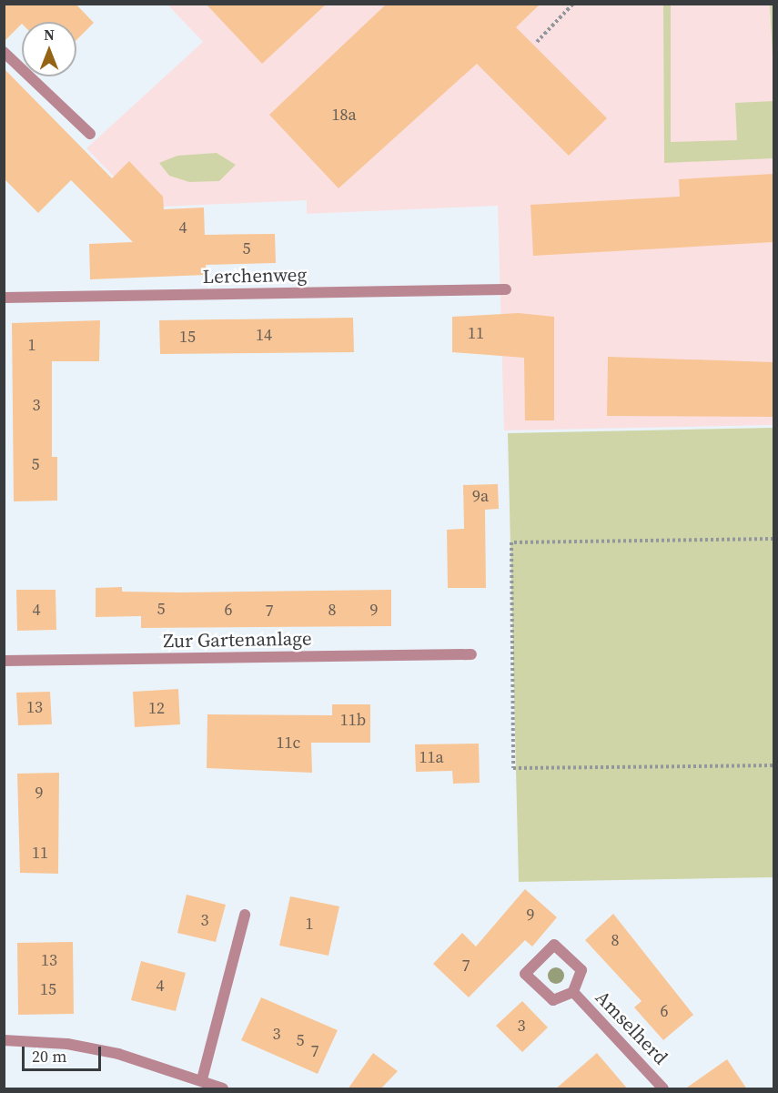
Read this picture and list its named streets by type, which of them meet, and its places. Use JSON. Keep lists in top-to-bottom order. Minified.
{"streets":{"street":["Lerchenweg","Zur Gartenanlage","Amselherd"]},"house_numbers":["18a","4","5","11","14","15","1","3","5","9a","5","4","6","8","9","7","13","12","11b","11c","11a","9","11","9","3","1","8","13","7","4","15","6","3","3","5","7"],"scale_bar":"20 m","north":"top"}
